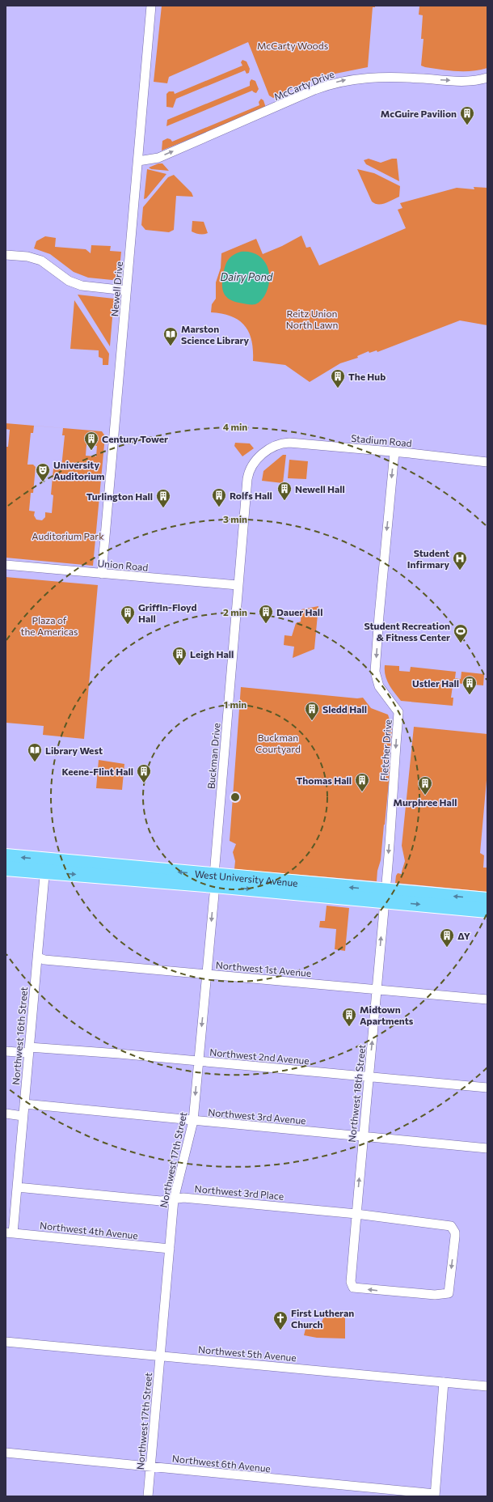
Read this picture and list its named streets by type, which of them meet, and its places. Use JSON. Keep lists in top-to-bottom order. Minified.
{"streets":{"main road":["West University Avenue"],"street":["McCarty Drive","Newell Drive","Stadium Road","Union Road","Fletcher Drive","Buckman Drive","Northwest 1st Avenue","Northwest 16th Street","Northwest 2nd Avenue","Northwest 18th Street","Northwest 3rd Avenue","Northwest 17th Street","Northwest 3rd Place","Northwest 4th Avenue","Northwest 5th Avenue","Northwest 6th Avenue"]},"crossings":[["McCarty Drive","Newell Drive"],["Newell Drive","Union Road"],["Stadium Road","Fletcher Drive"],["Stadium Road","Buckman Drive"],["Union Road","Buckman Drive"],["Fletcher Drive","West University Avenue"],["Fletcher Drive","Northwest 18th Street"],["Buckman Drive","West University Avenue"],["Buckman Drive","Northwest 17th Street"],["West University Avenue","Northwest 16th Street"],["West University Avenue","Northwest 18th Street"],["West University Avenue","Northwest 17th Street"],["Northwest 1st Avenue","Northwest 16th Street"],["Northwest 1st Avenue","Northwest 18th Street"],["Northwest 1st Avenue","Northwest 17th Street"],["Northwest 16th Street","Northwest 2nd Avenue"],["Northwest 16th Street","Northwest 3rd Avenue"],["Northwest 16th Street","Northwest 3rd Place"],["Northwest 16th Street","Northwest 4th Avenue"],["Northwest 2nd Avenue","Northwest 18th Street"],["Northwest 2nd Avenue","Northwest 17th Street"],["Northwest 18th Street","Northwest 3rd Avenue"],["Northwest 18th Street","Northwest 3rd Place"],["Northwest 3rd Avenue","Northwest 17th Street"],["Northwest 17th Street","Northwest 3rd Place"],["Northwest 17th Street","Northwest 4th Avenue"],["Northwest 17th Street","Northwest 5th Avenue"],["Northwest 17th Street","Northwest 6th Avenue"]],"one_way":["McCarty Drive","Fletcher Drive","Northwest 18th Street","Northwest 17th Street"],"water":["Dairy Pond"],"parks":["McCarty Woods","Reitz Union North Lawn","Auditorium Park","Plaza of the Americas","Buckman Courtyard"],"places":{"building":["McGuire Pavilion","The Hub","Century Tower","Newell Hall","Rolfs Hall","Turlington Hall","Dauer Hall","Griffin-Floyd Hall","Leigh Hall","Ustler Hall","Sledd Hall","Keene-Flint Hall","Thomas Hall","Murphree Hall","ΔΥ","Midtown Apartments"],"library":["Marston Science Library","Library West"],"theatre":["University Auditorium"],"hospital":["Student Infirmary"],"sports":["Student Recreation & Fitness Center"],"church":["First Lutheran Church"]},"rings":["4 min","3 min","2 min","1 min"]}
